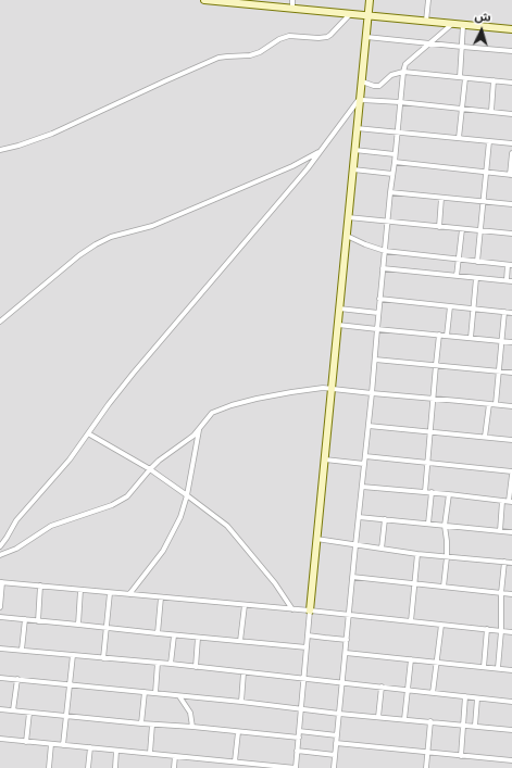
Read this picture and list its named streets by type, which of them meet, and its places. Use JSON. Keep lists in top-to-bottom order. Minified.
{"north":"top"}
